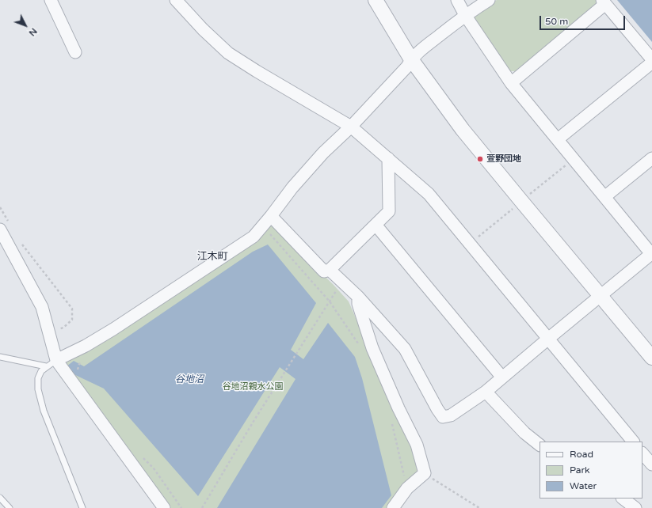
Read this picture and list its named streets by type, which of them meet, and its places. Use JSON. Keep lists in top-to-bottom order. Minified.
{"districts":["江木町"],"water":["谷地沼"],"parks":["谷地沼親水公園"],"places":["萱野団地"],"legend":["Road","Park","Water"],"scale_bar":"50 m","north":"bottom right"}
